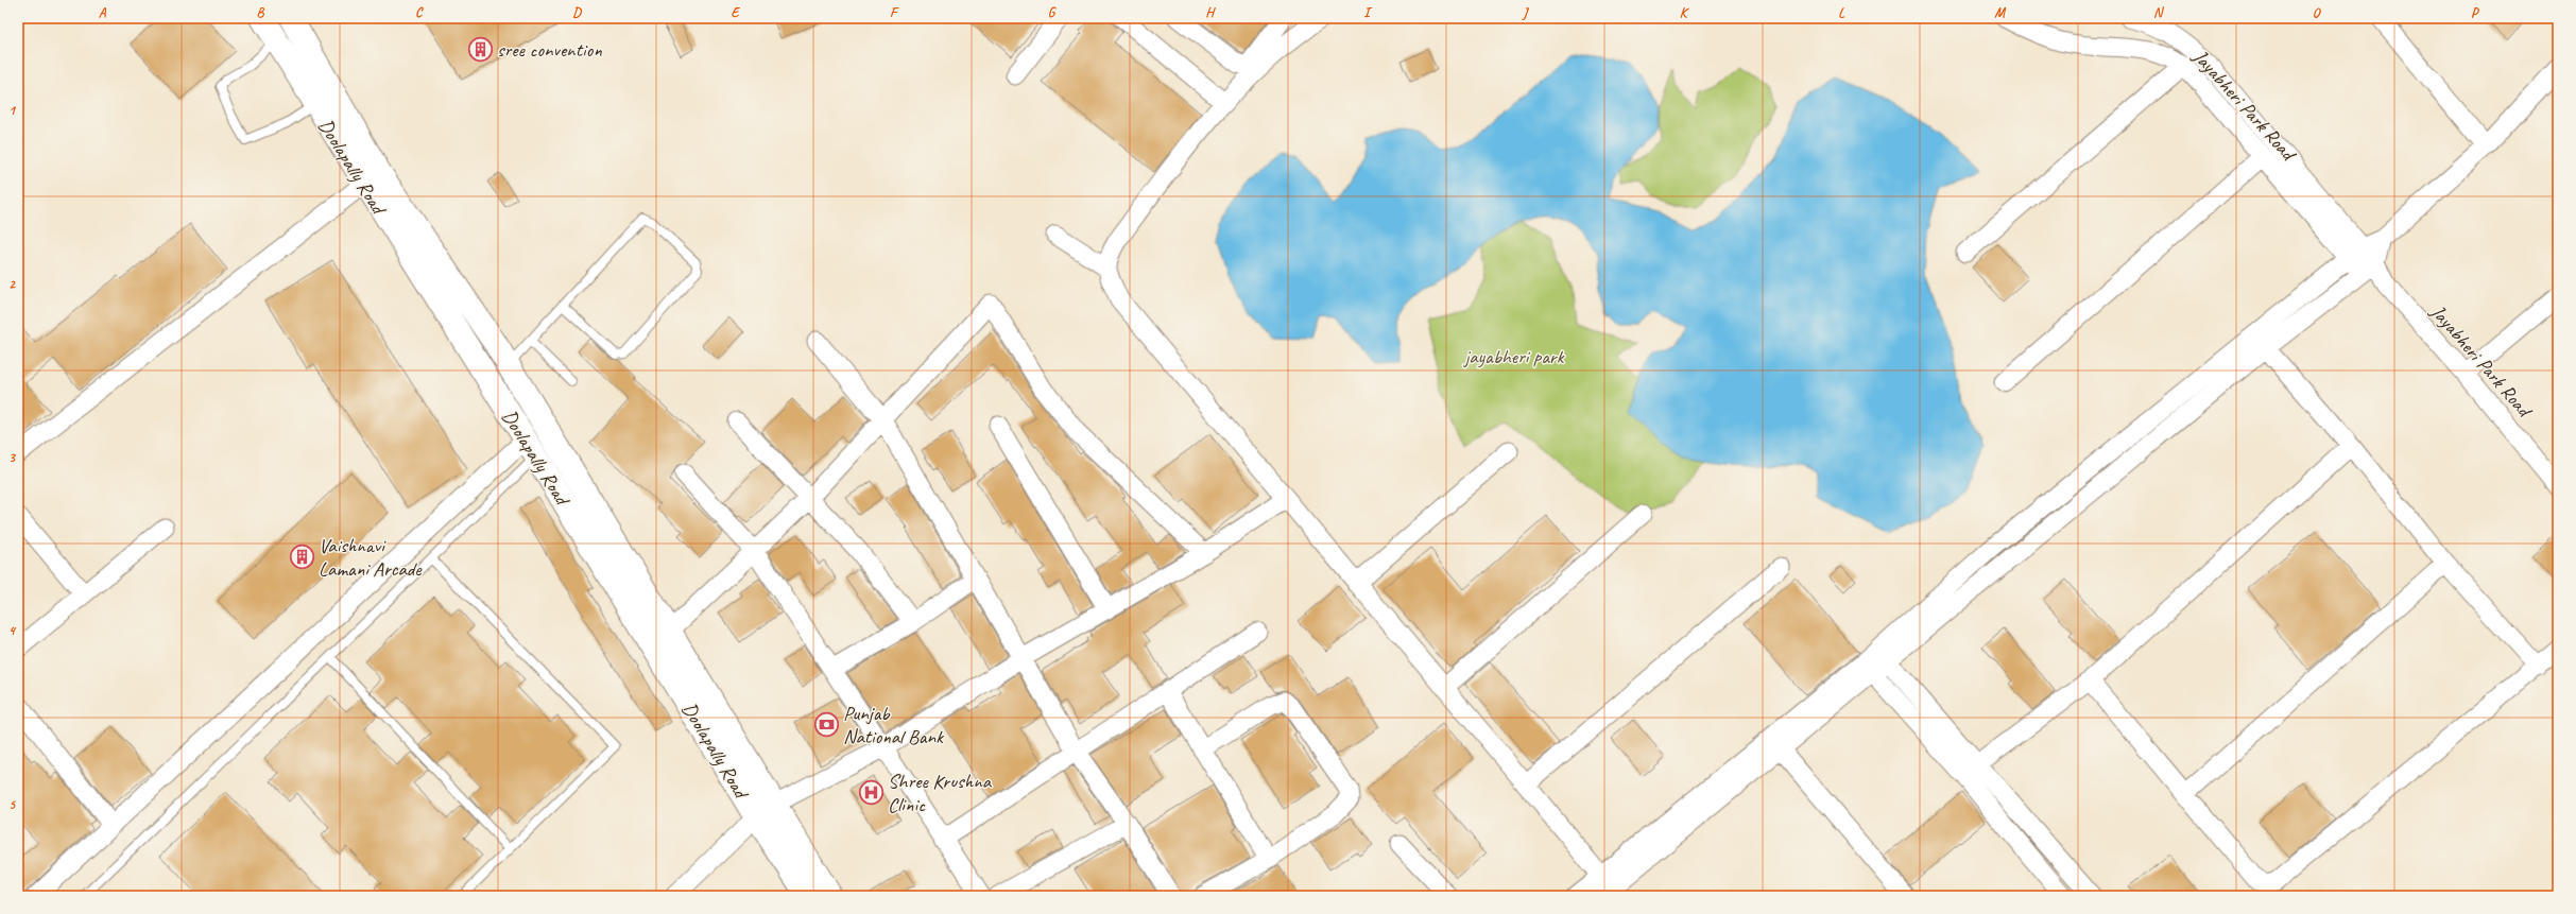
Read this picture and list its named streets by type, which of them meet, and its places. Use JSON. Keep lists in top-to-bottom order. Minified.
{"streets":{"main road":["Doolapally Road"],"street":["Jayabheri Park Road"]},"parks":["jayabheri park"],"places":{"building":["sree convention","Vaishnavi Lamani Arcade"],"bank":["Punjab National Bank"],"hospital":["Shree Krushna Clinic"]},"grid":{"columns":["A","B","C","D","E","F","G","H","I","J","K","L","M","N","O","P"],"rows":["1","2","3","4","5"]}}
